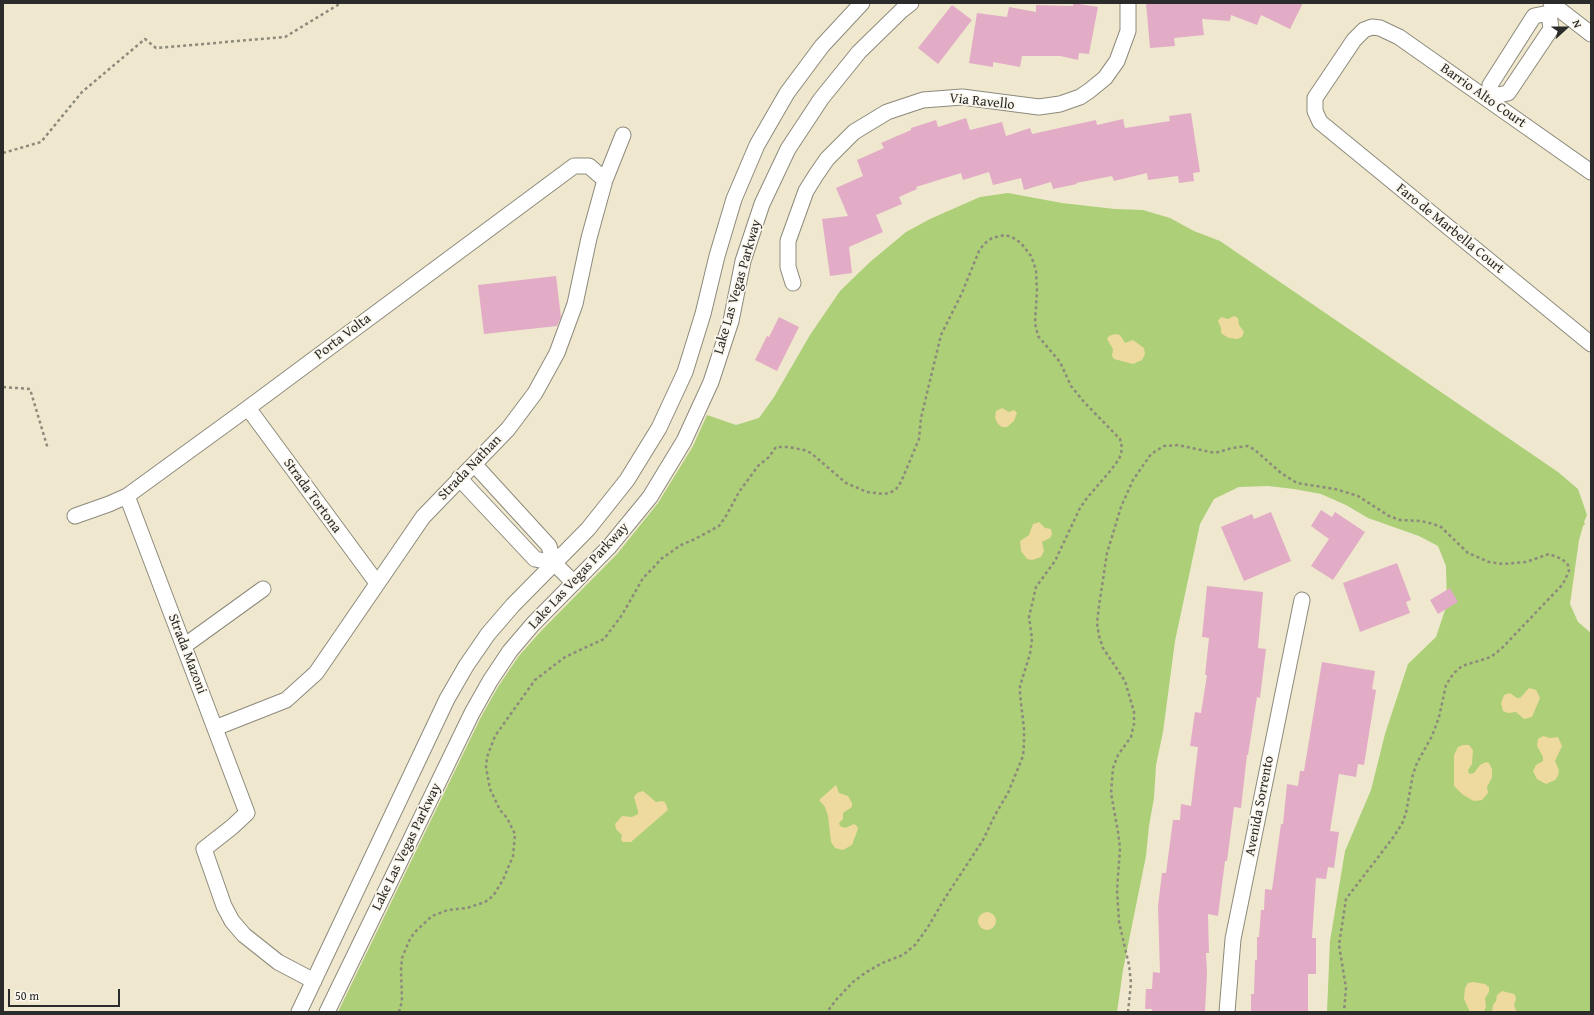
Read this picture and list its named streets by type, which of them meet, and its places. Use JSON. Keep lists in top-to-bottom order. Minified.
{"streets":{"street":["Barrio Alto Court","Via Ravello","Faro de Marbella Court","Lake Las Vegas Parkway","Porta Volta","Strada Nathan","Strada Tortona","Strada Mazoni","Avenida Sorrento"]},"crossings":[["Barrio Alto Court","Faro de Marbella Court"],["Lake Las Vegas Parkway","Strada Mazoni"],["Porta Volta","Strada Nathan"],["Porta Volta","Strada Tortona"],["Porta Volta","Strada Mazoni"],["Strada Nathan","Strada Tortona"],["Strada Nathan","Strada Mazoni"]],"scale_bar":"50 m","north":"right"}
